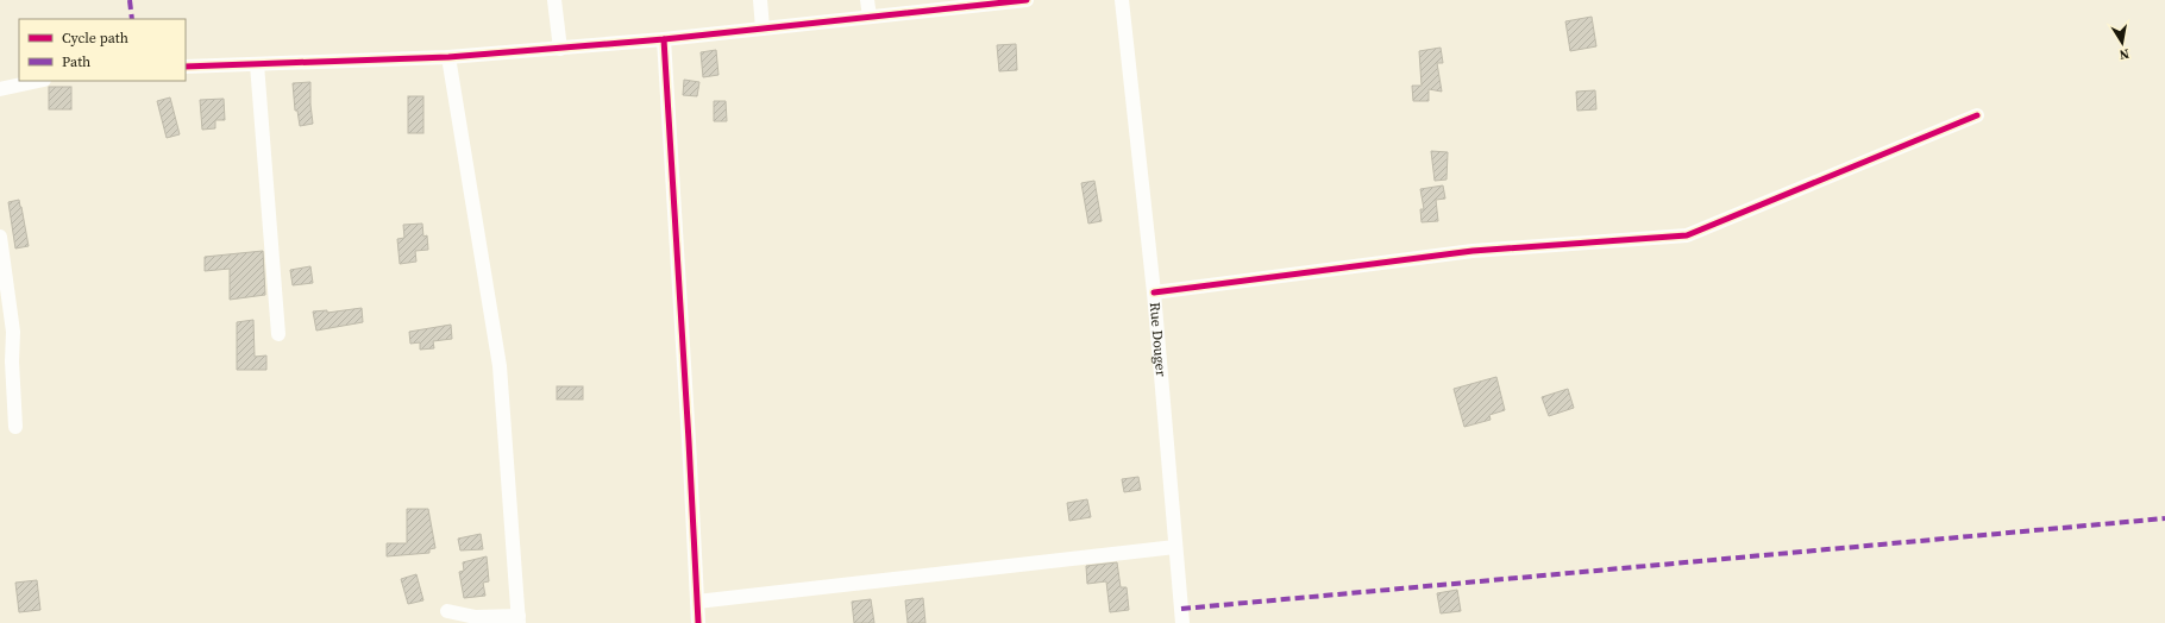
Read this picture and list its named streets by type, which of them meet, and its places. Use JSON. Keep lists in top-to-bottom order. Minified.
{"streets":{"street":["Rue Douger"]},"legend":["Cycle path","Path"],"north":"bottom"}
